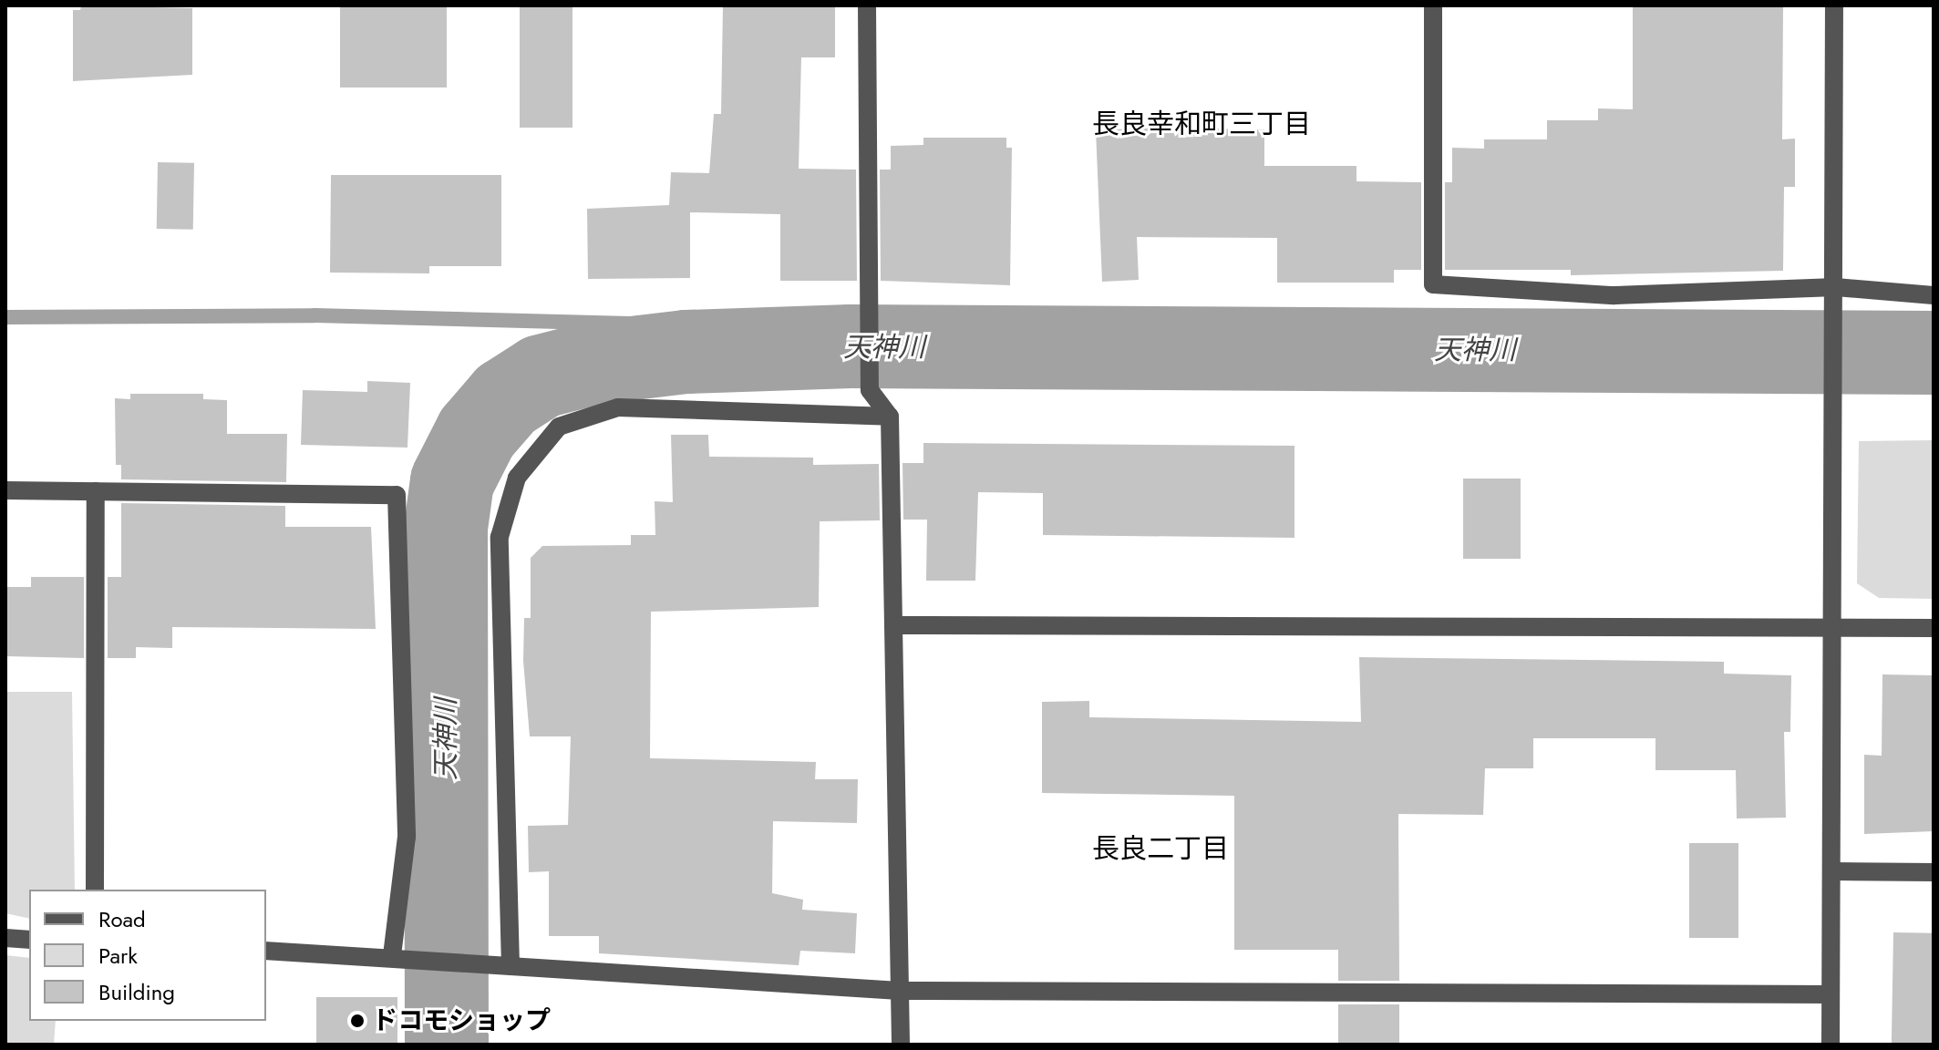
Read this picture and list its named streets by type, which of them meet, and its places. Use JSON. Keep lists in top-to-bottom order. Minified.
{"districts":["長良幸和町三丁目","長良二丁目"],"water":["天神川"],"places":["ドコモショップ"],"legend":["Road","Park","Building"]}
